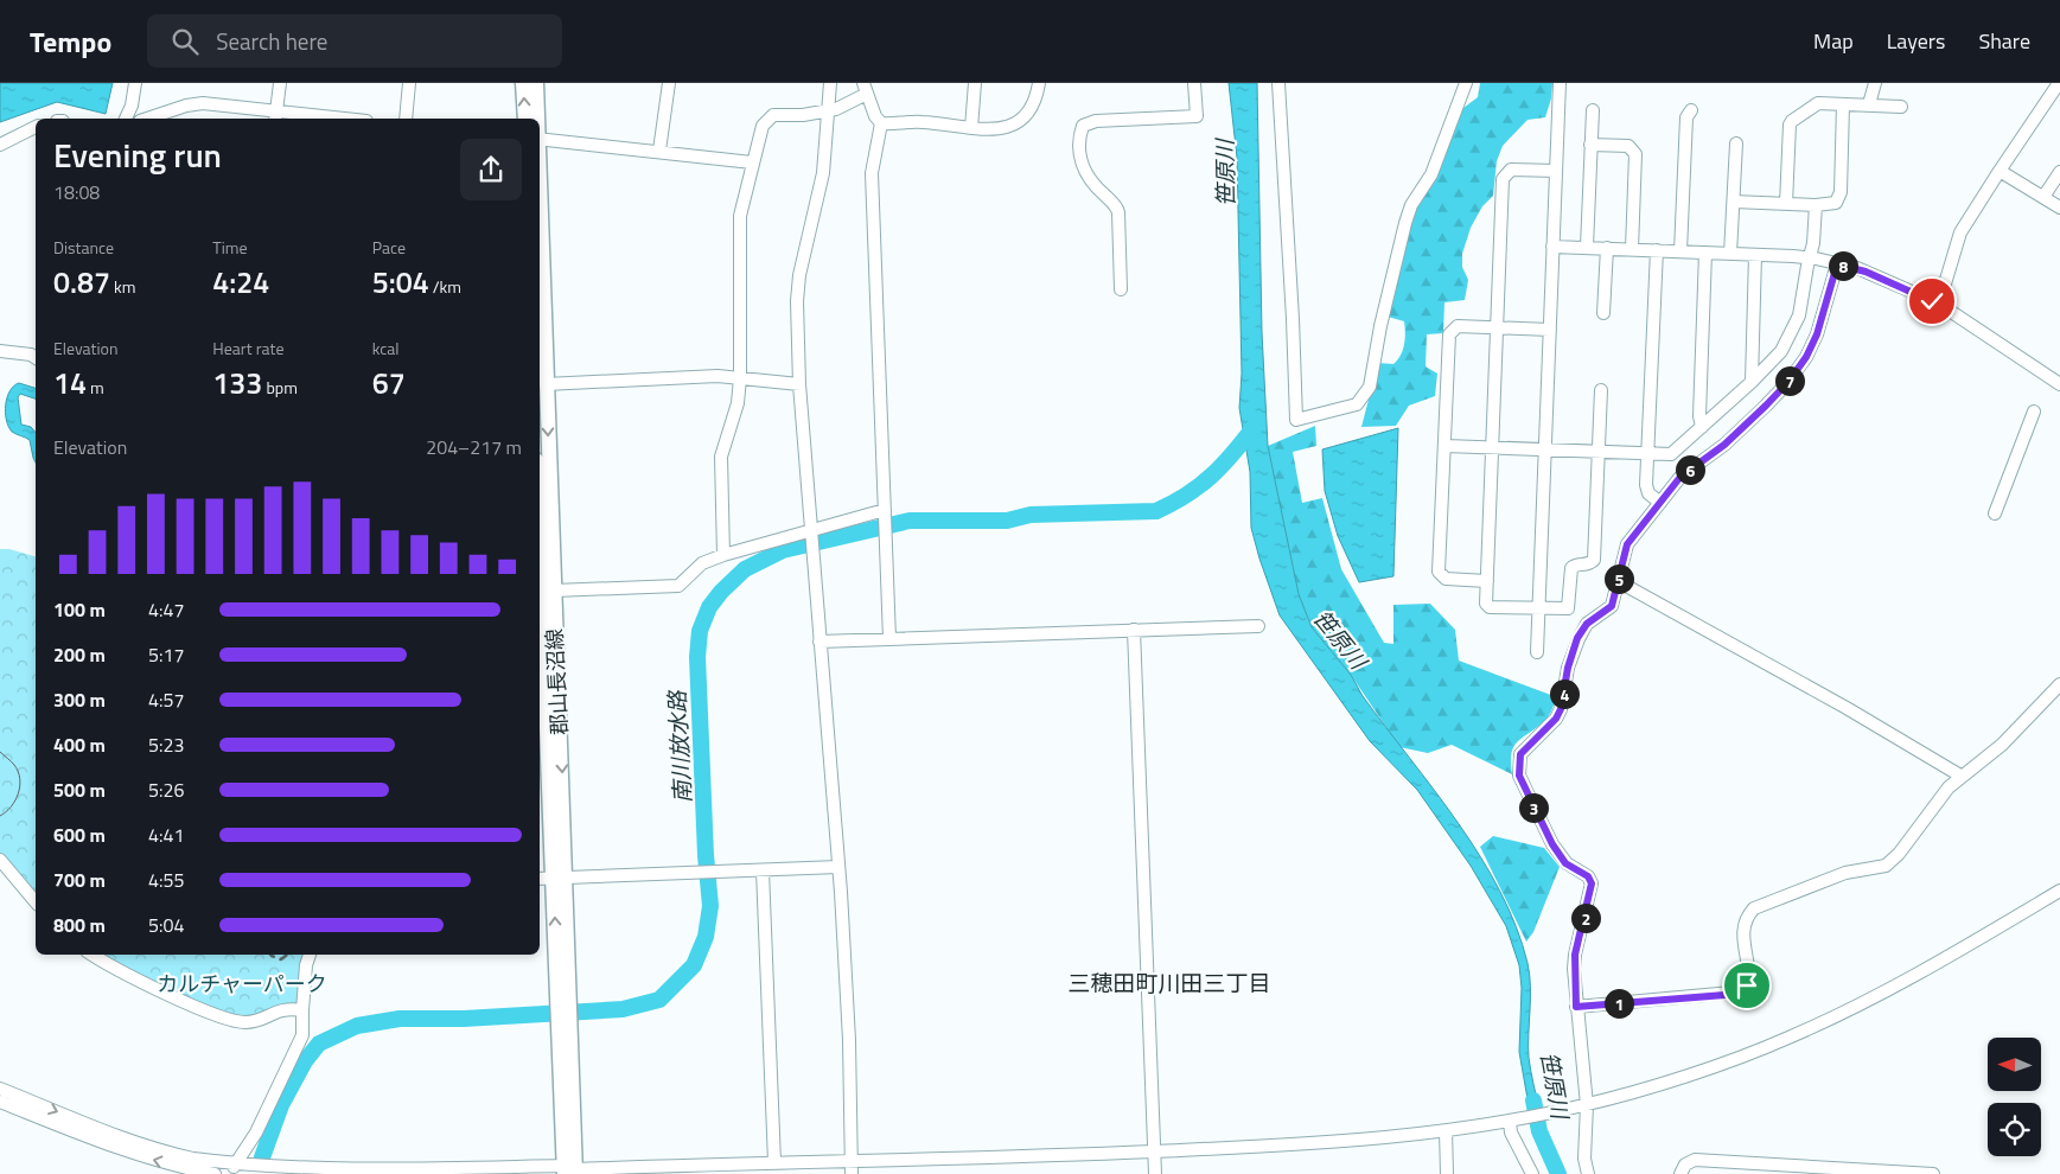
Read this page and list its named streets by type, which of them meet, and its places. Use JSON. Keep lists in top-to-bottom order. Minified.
{"streets":{"main road":["郡山長沼線"]},"districts":["三穂田町川田三丁目"],"water":["笹原川","南川放水路"],"parks":["カルチャーパーク"],"north":"left","page":{"header":"Tempo","search":"Search here","nav":["Map","Layers","Share"],"heading":["Evening run","18:08"],"stats":[["Distance","0.87 km"],["Time","4:24"],["Pace","5:04 /km"],["Elevation","14 m"],["Heart rate","133 bpm"],["kcal","67"]],"pins":["8","7","6","5","4","3","2","1"],"chart":["Elevation","204–217 m"],"list":[{"name":"100 m","note":"4:47"},{"name":"200 m","note":"5:17"},{"name":"300 m","note":"4:57"},{"name":"400 m","note":"5:23"},{"name":"500 m","note":"5:26"},{"name":"600 m","note":"4:41"},{"name":"700 m","note":"4:55"},{"name":"800 m","note":"5:04"}]}}
